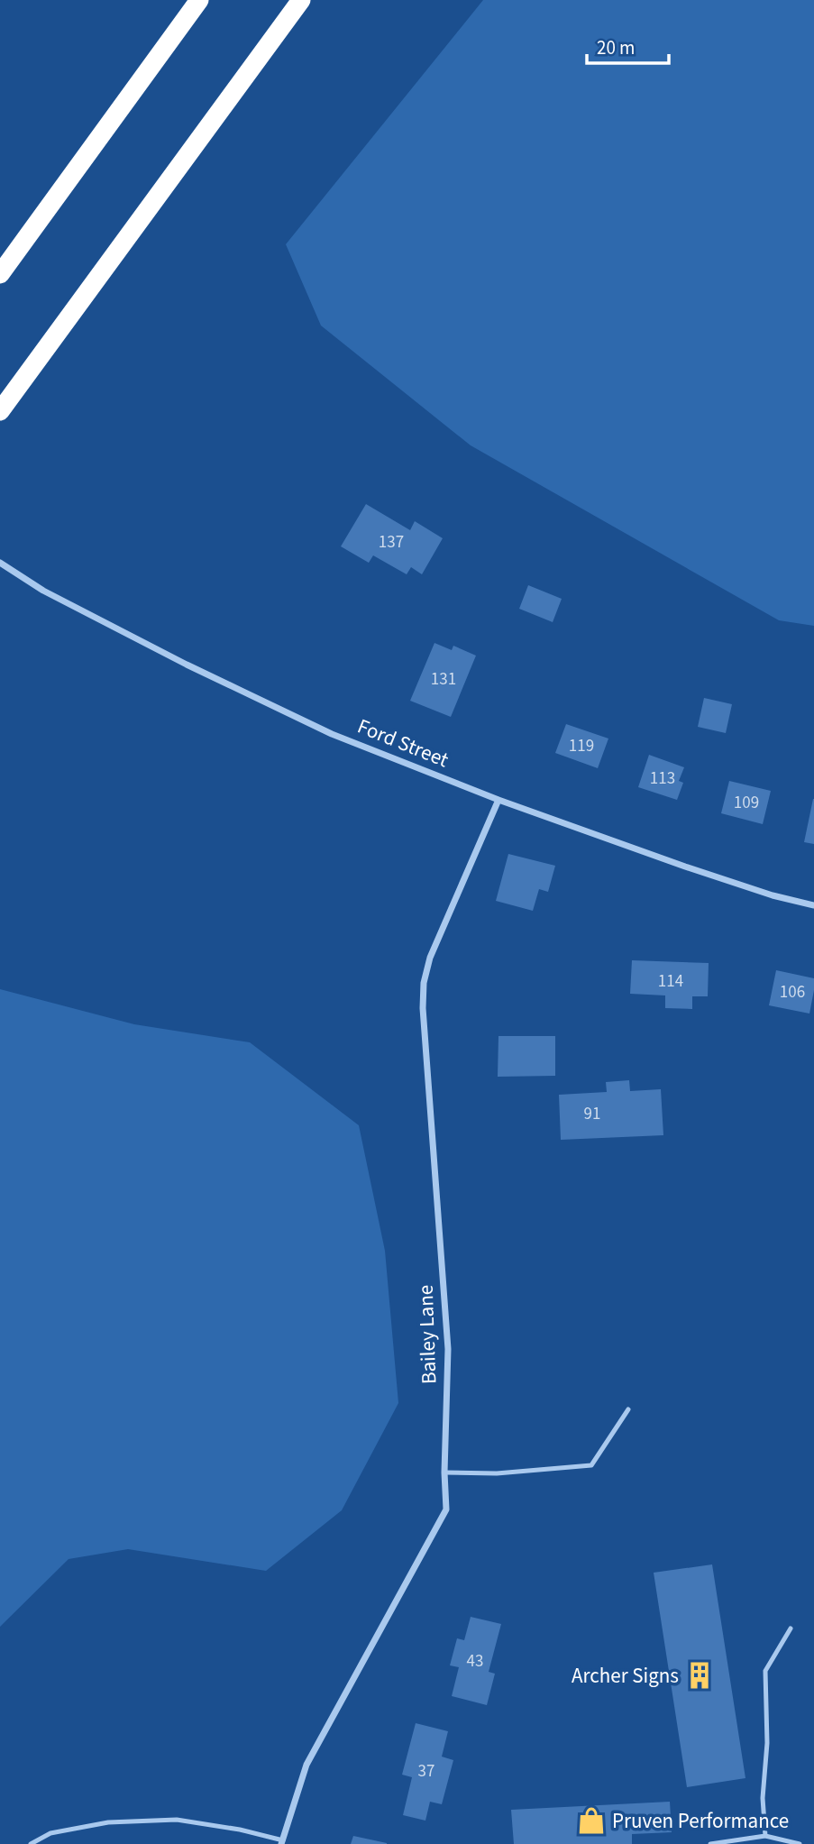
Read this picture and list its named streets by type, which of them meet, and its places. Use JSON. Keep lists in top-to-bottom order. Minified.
{"streets":{"street":["Ford Street","Bailey Lane"]},"crossings":[["Ford Street","Bailey Lane"]],"places":{"building":["Archer Signs"],"shop":["Pruven Performance"]},"house_numbers":["137","131","119","113","109","114","106","91","43","37"],"scale_bar":"20 m"}
